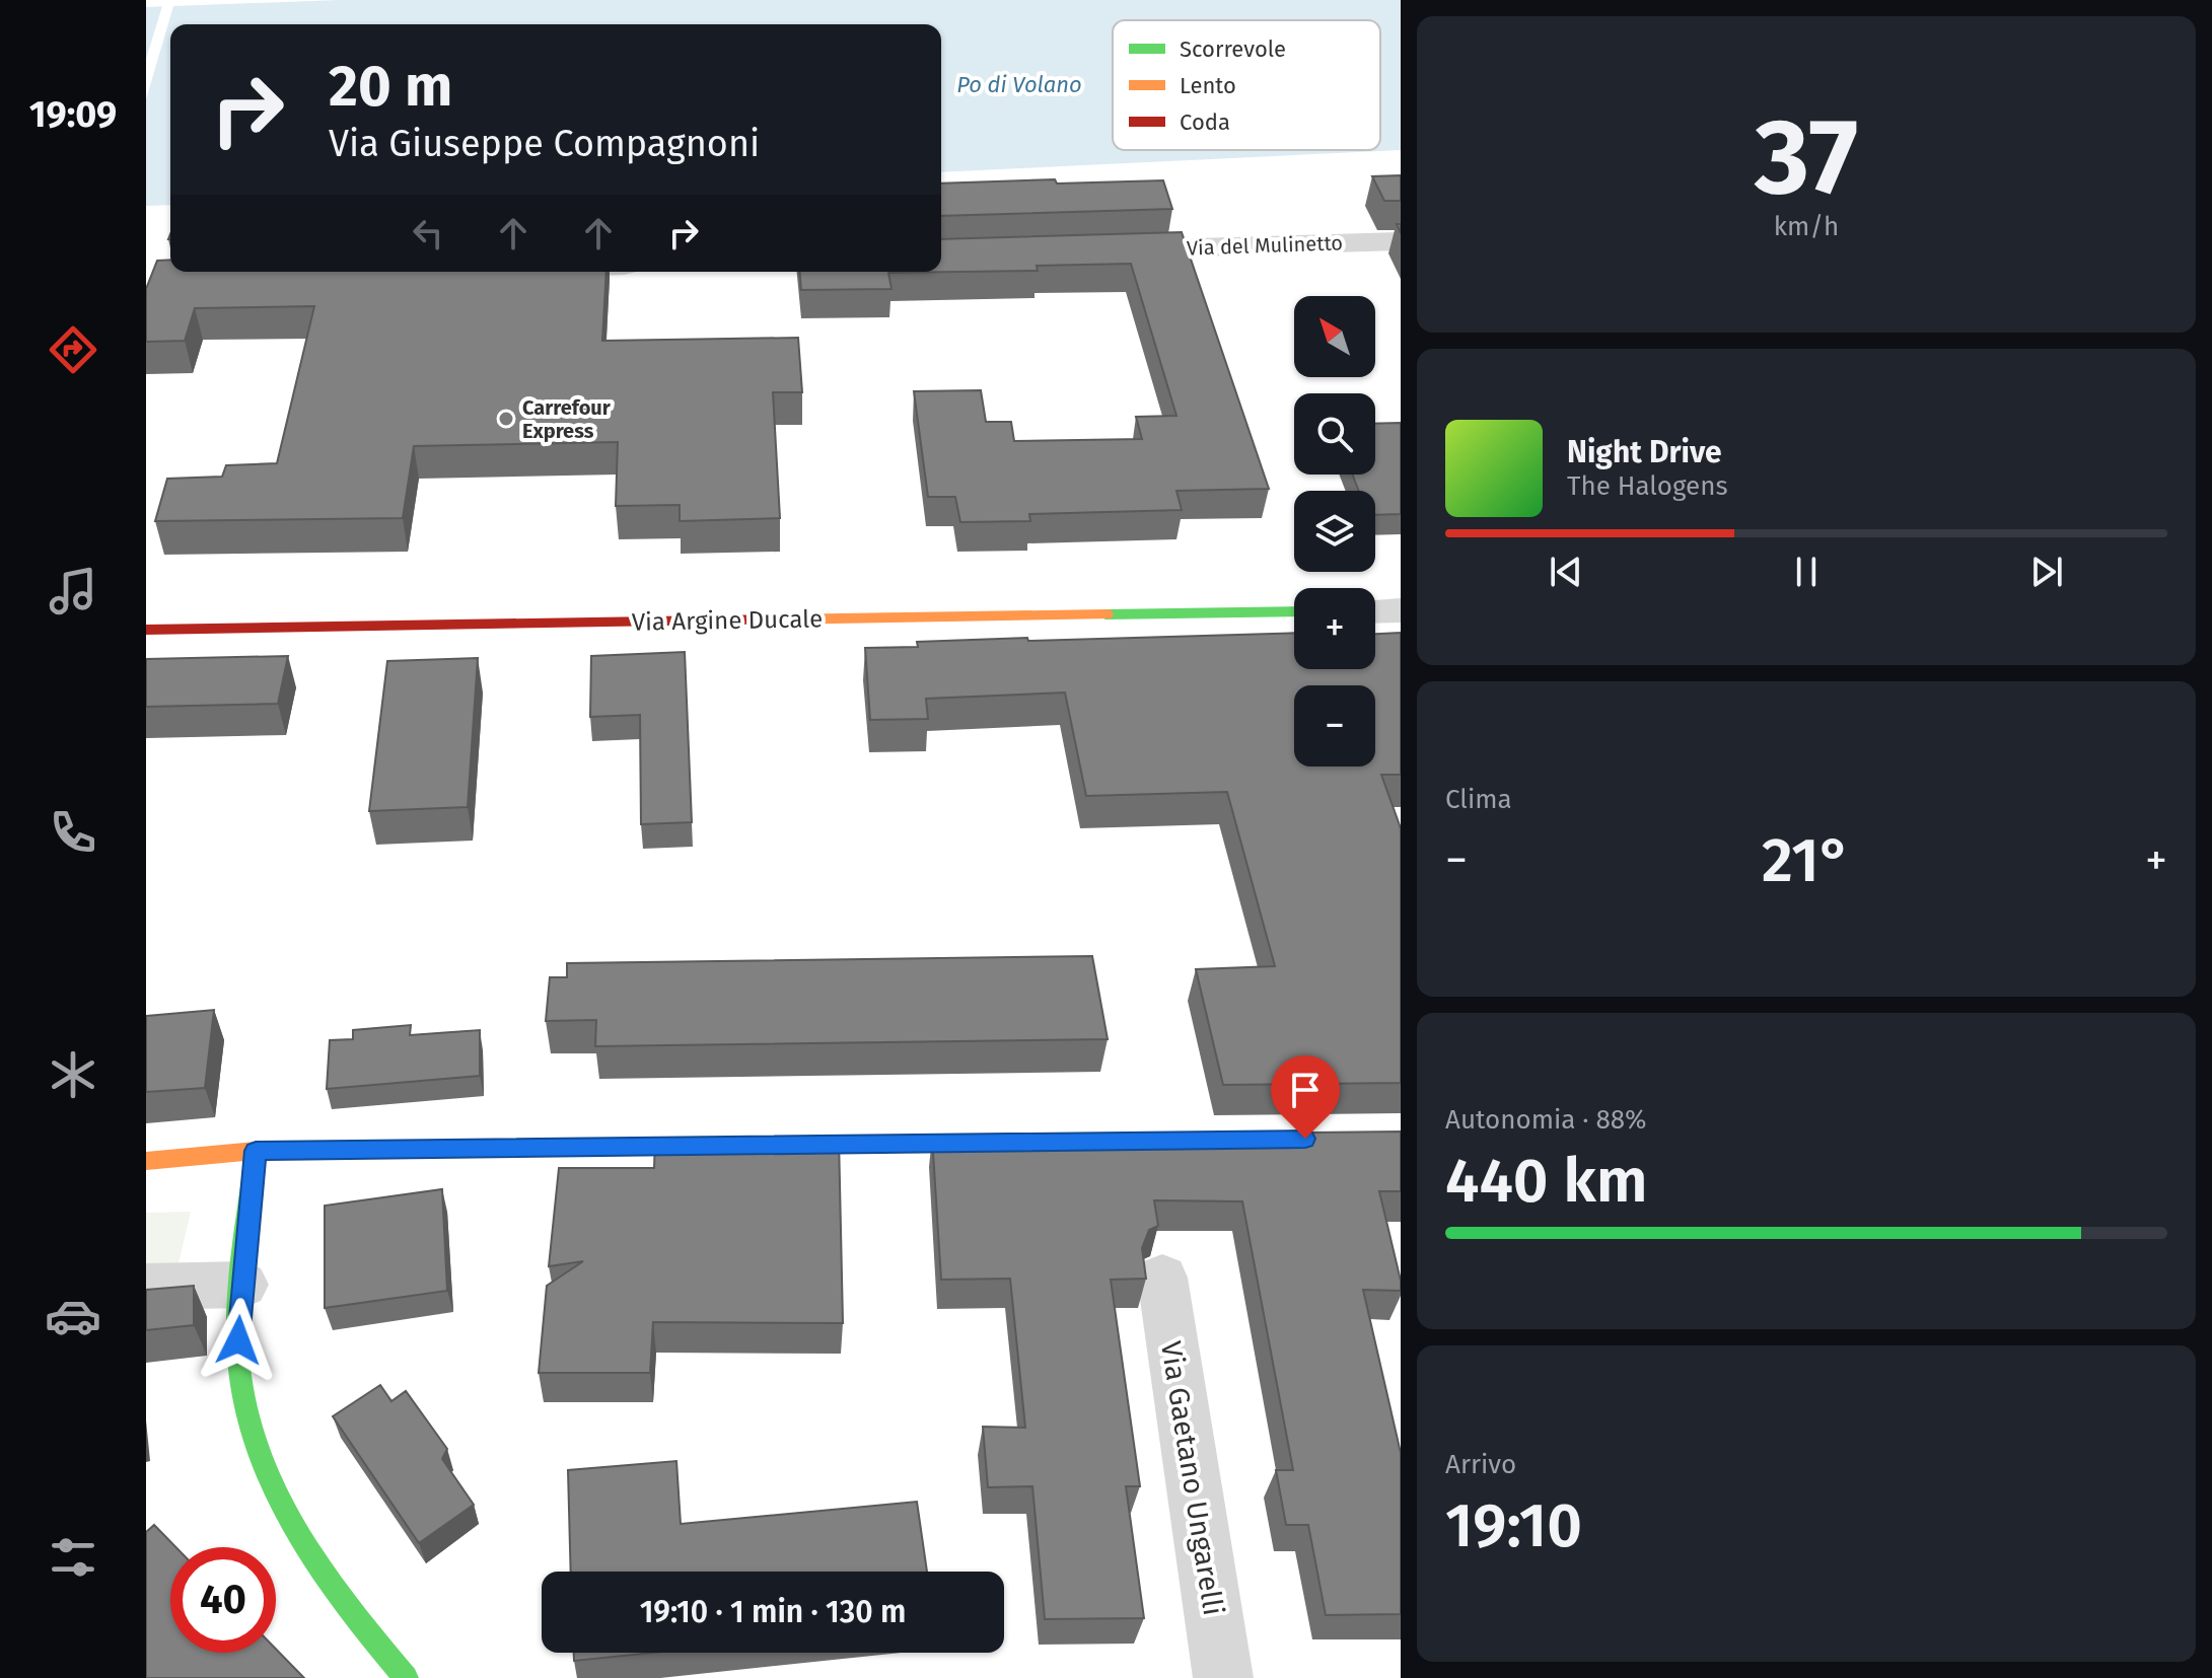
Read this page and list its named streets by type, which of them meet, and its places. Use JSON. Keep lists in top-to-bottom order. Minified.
{"streets":{"street":["Via del Mulinetto","Via Argine Ducale","Via Gaetano Ungarelli"]},"water":["Po di Volano"],"places":["Carrefour Express"],"legend":["Scorrevole","Lento","Coda"],"north":"top left","page":{"tabs":"19:09","tile":[["37","km/h"],"Clima",["Autonomia · 88%","440 km"],["Arrivo","19:10"]],"turn":["20 m","Via Giuseppe Compagnoni"],"map_buttons":["+","−"],"song":["Night Drive","The Halogens"],"heat":["−","21°","+"],"limit":"40","trip":"19:10 · 1 min · 130 m"}}
